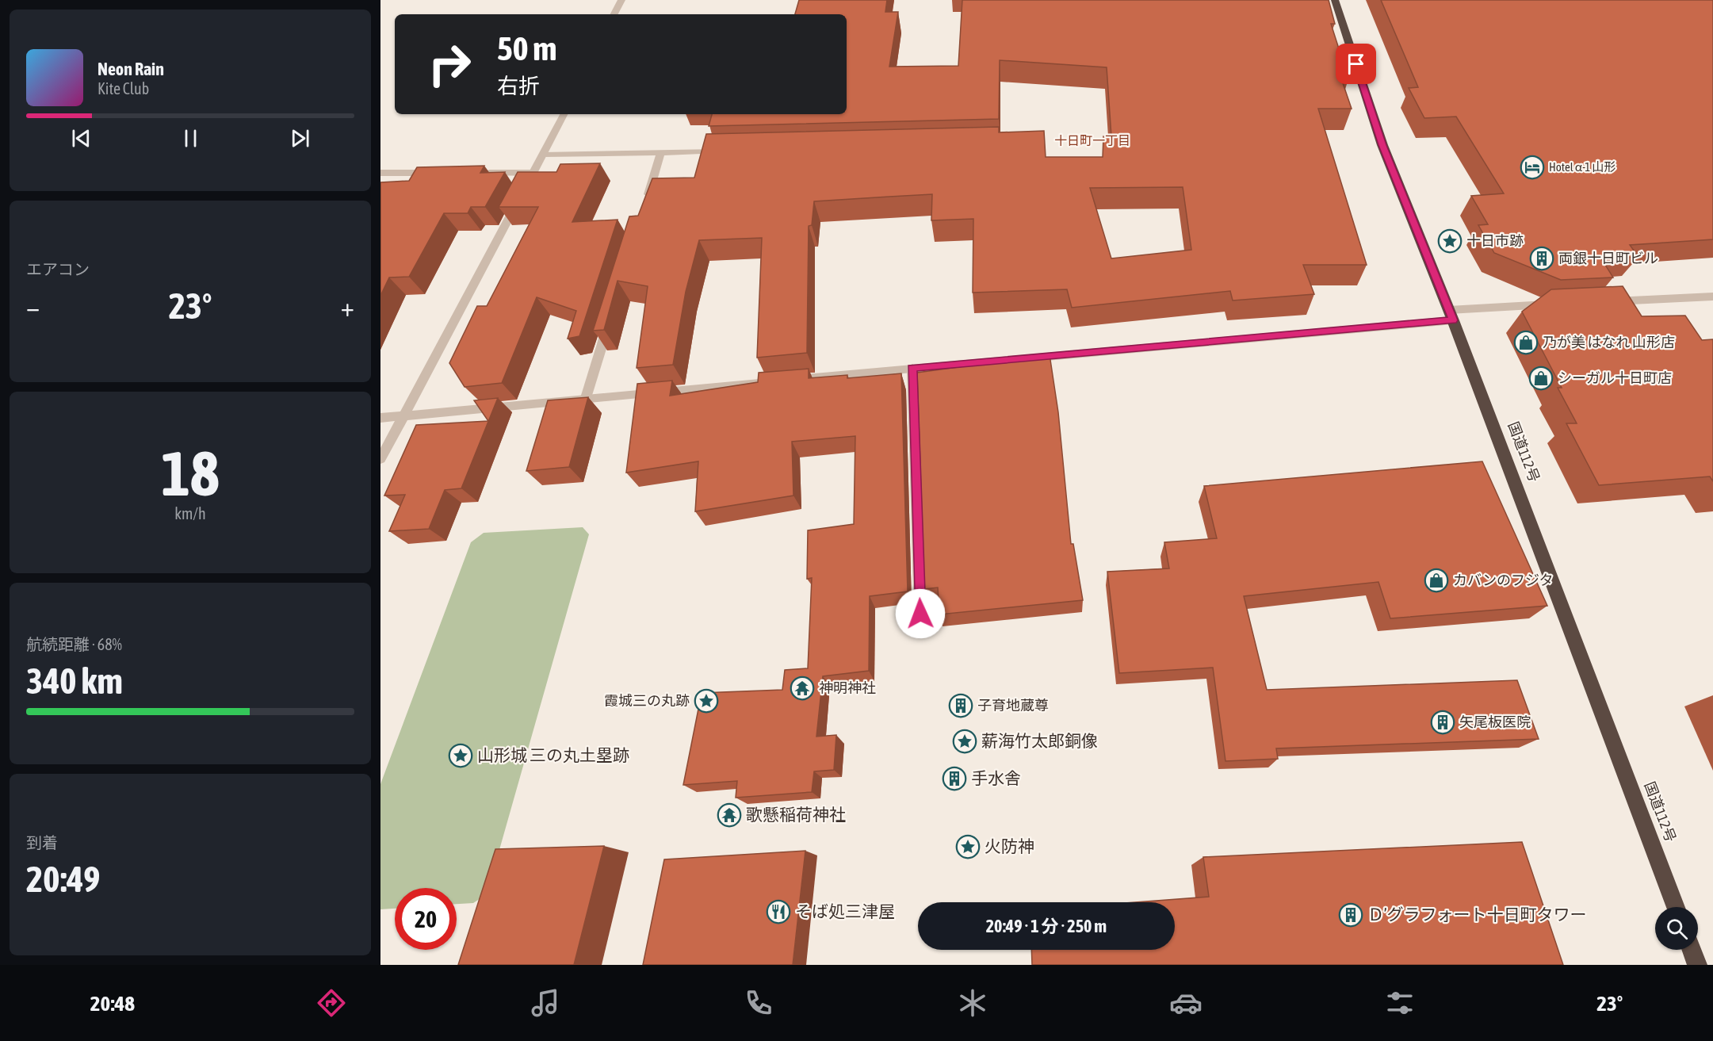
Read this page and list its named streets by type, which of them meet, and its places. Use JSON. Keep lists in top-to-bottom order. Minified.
{"streets":{"highway":["国道112号"]},"districts":["十日町一丁目"],"places":{"hotel":["Hotel α-1 山形"],"place":["十日市跡","霞城三の丸跡","薪海竹太郎銅像","山形城 三の丸土塁跡","火防神"],"building":["両銀十日町ビル","子育地蔵尊","矢尾板医院","手水舎","Ｄ’グラフォート十日町タワー"],"shop":["乃が美 はなれ 山形店","シーガル十日町店","カバンのフジタ"],"temple":["神明神社","歌懸稲荷神社"],"restaurant":["そば処三津屋"]},"page":{"turn":["50 m","右折"],"song":["Neon Rain","Kite Club"],"tile":["エアコン",["18","km/h"],["航続距離 · 68%","340 km"],["到着","20:49"]],"heat":["−","23°","+"],"limit":"20","trip":"20:49 · 1 分 · 250 m","tabs":["20:48","23°"]}}
